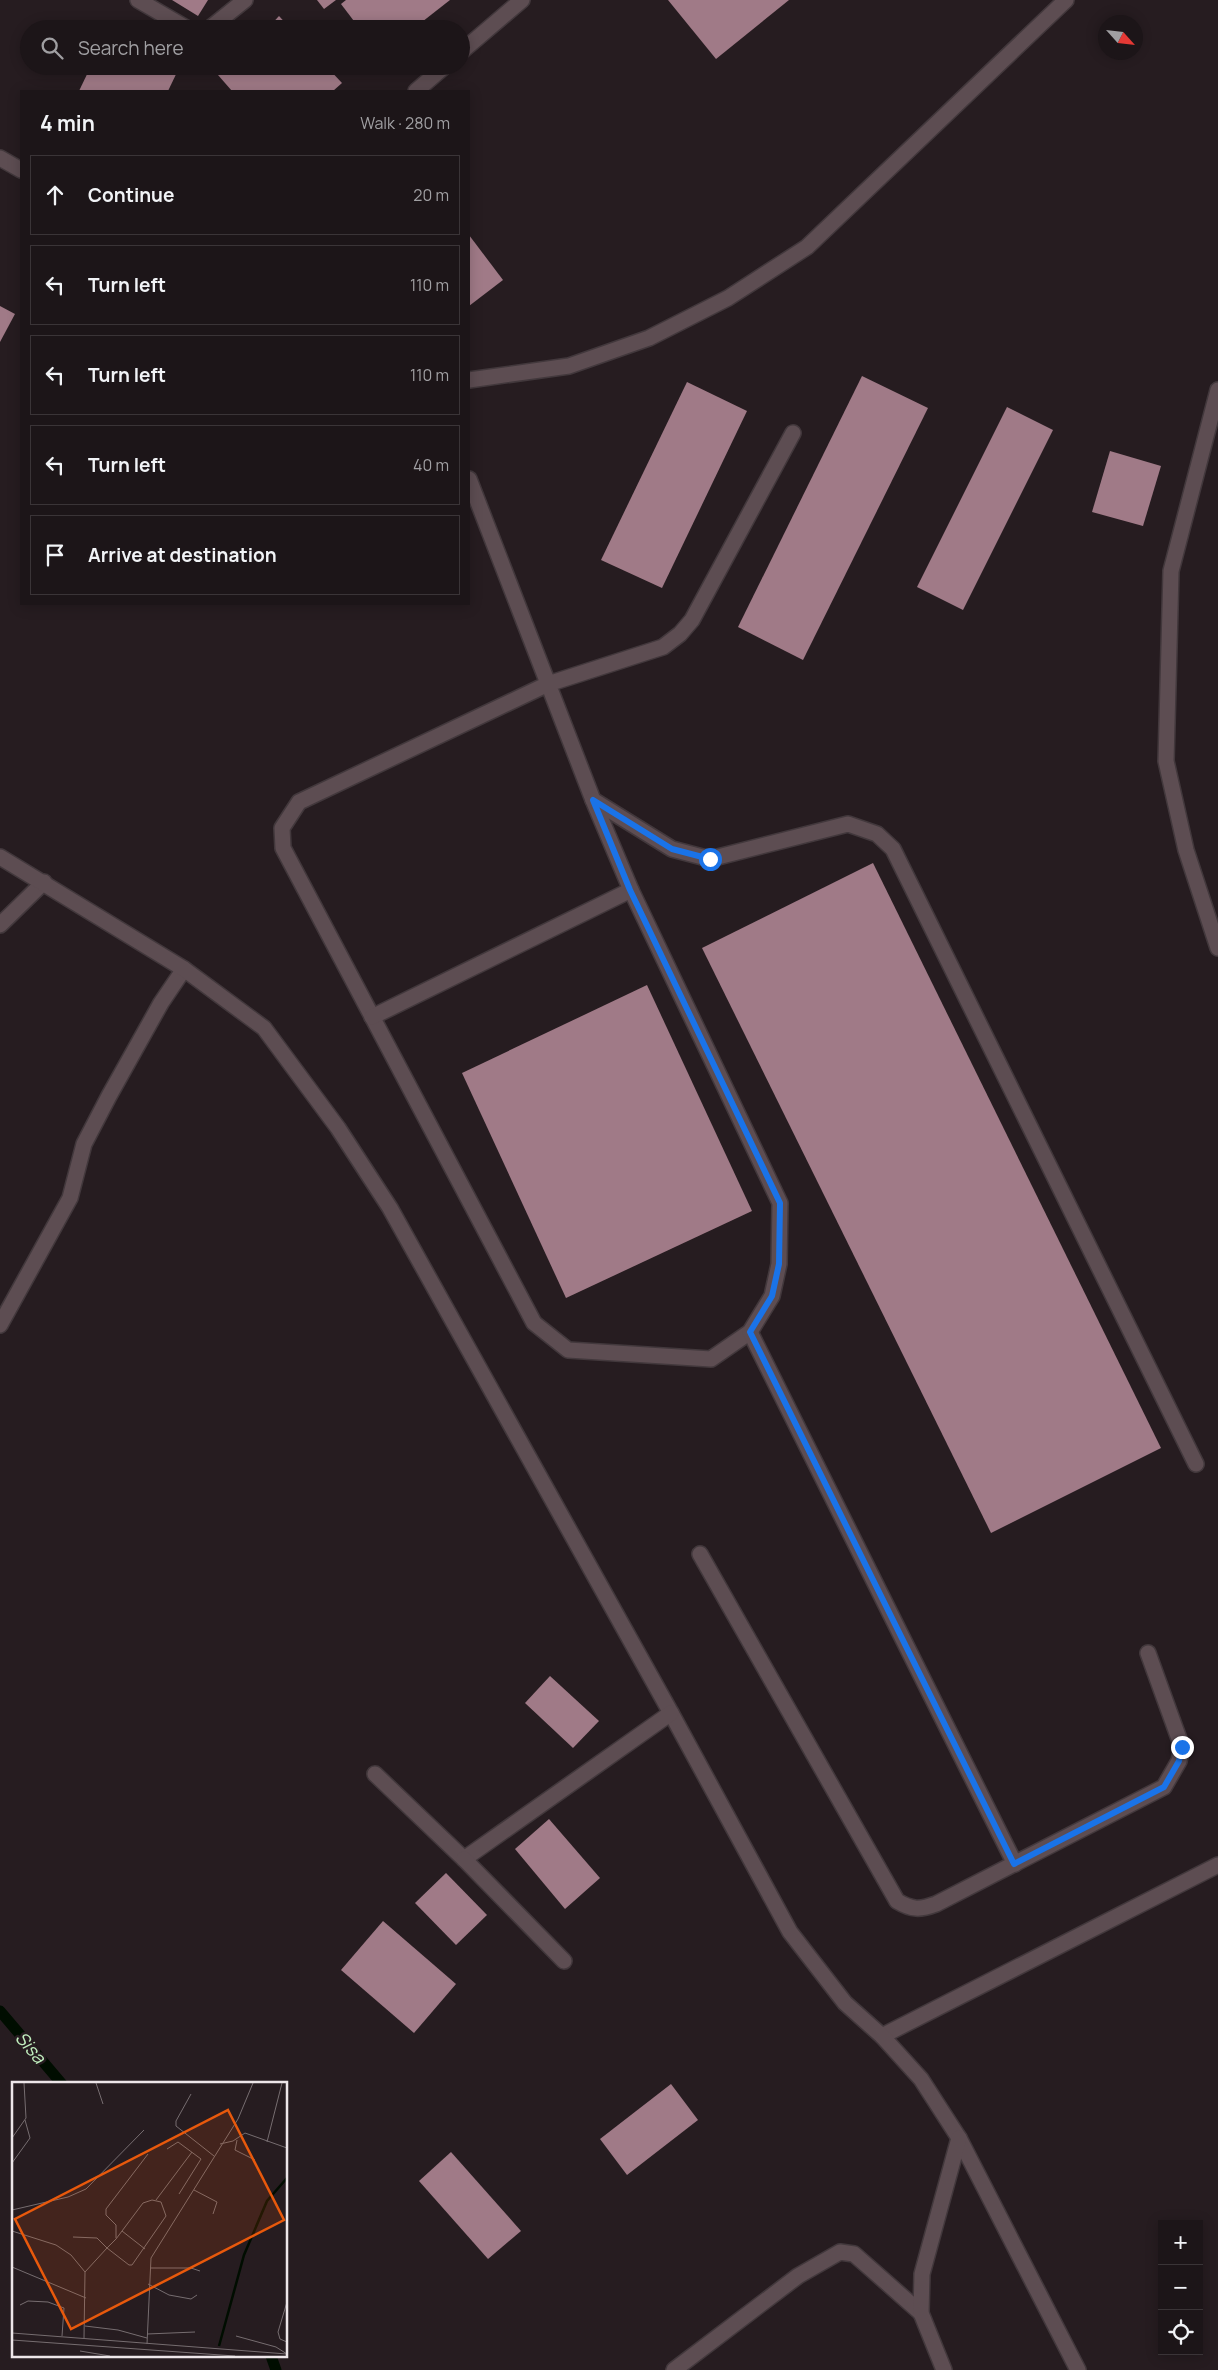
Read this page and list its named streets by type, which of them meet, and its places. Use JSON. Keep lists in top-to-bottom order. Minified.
{"water":["Sisa"],"north":"bottom right","page":{"search":"Search here","heading":["4 min","Walk · 280 m"],"list":[["Continue","20 m"],["Turn left","110 m"],["Turn left","110 m"],["Turn left","40 m"],"Arrive at destination"],"map_buttons":["+","−"]}}
